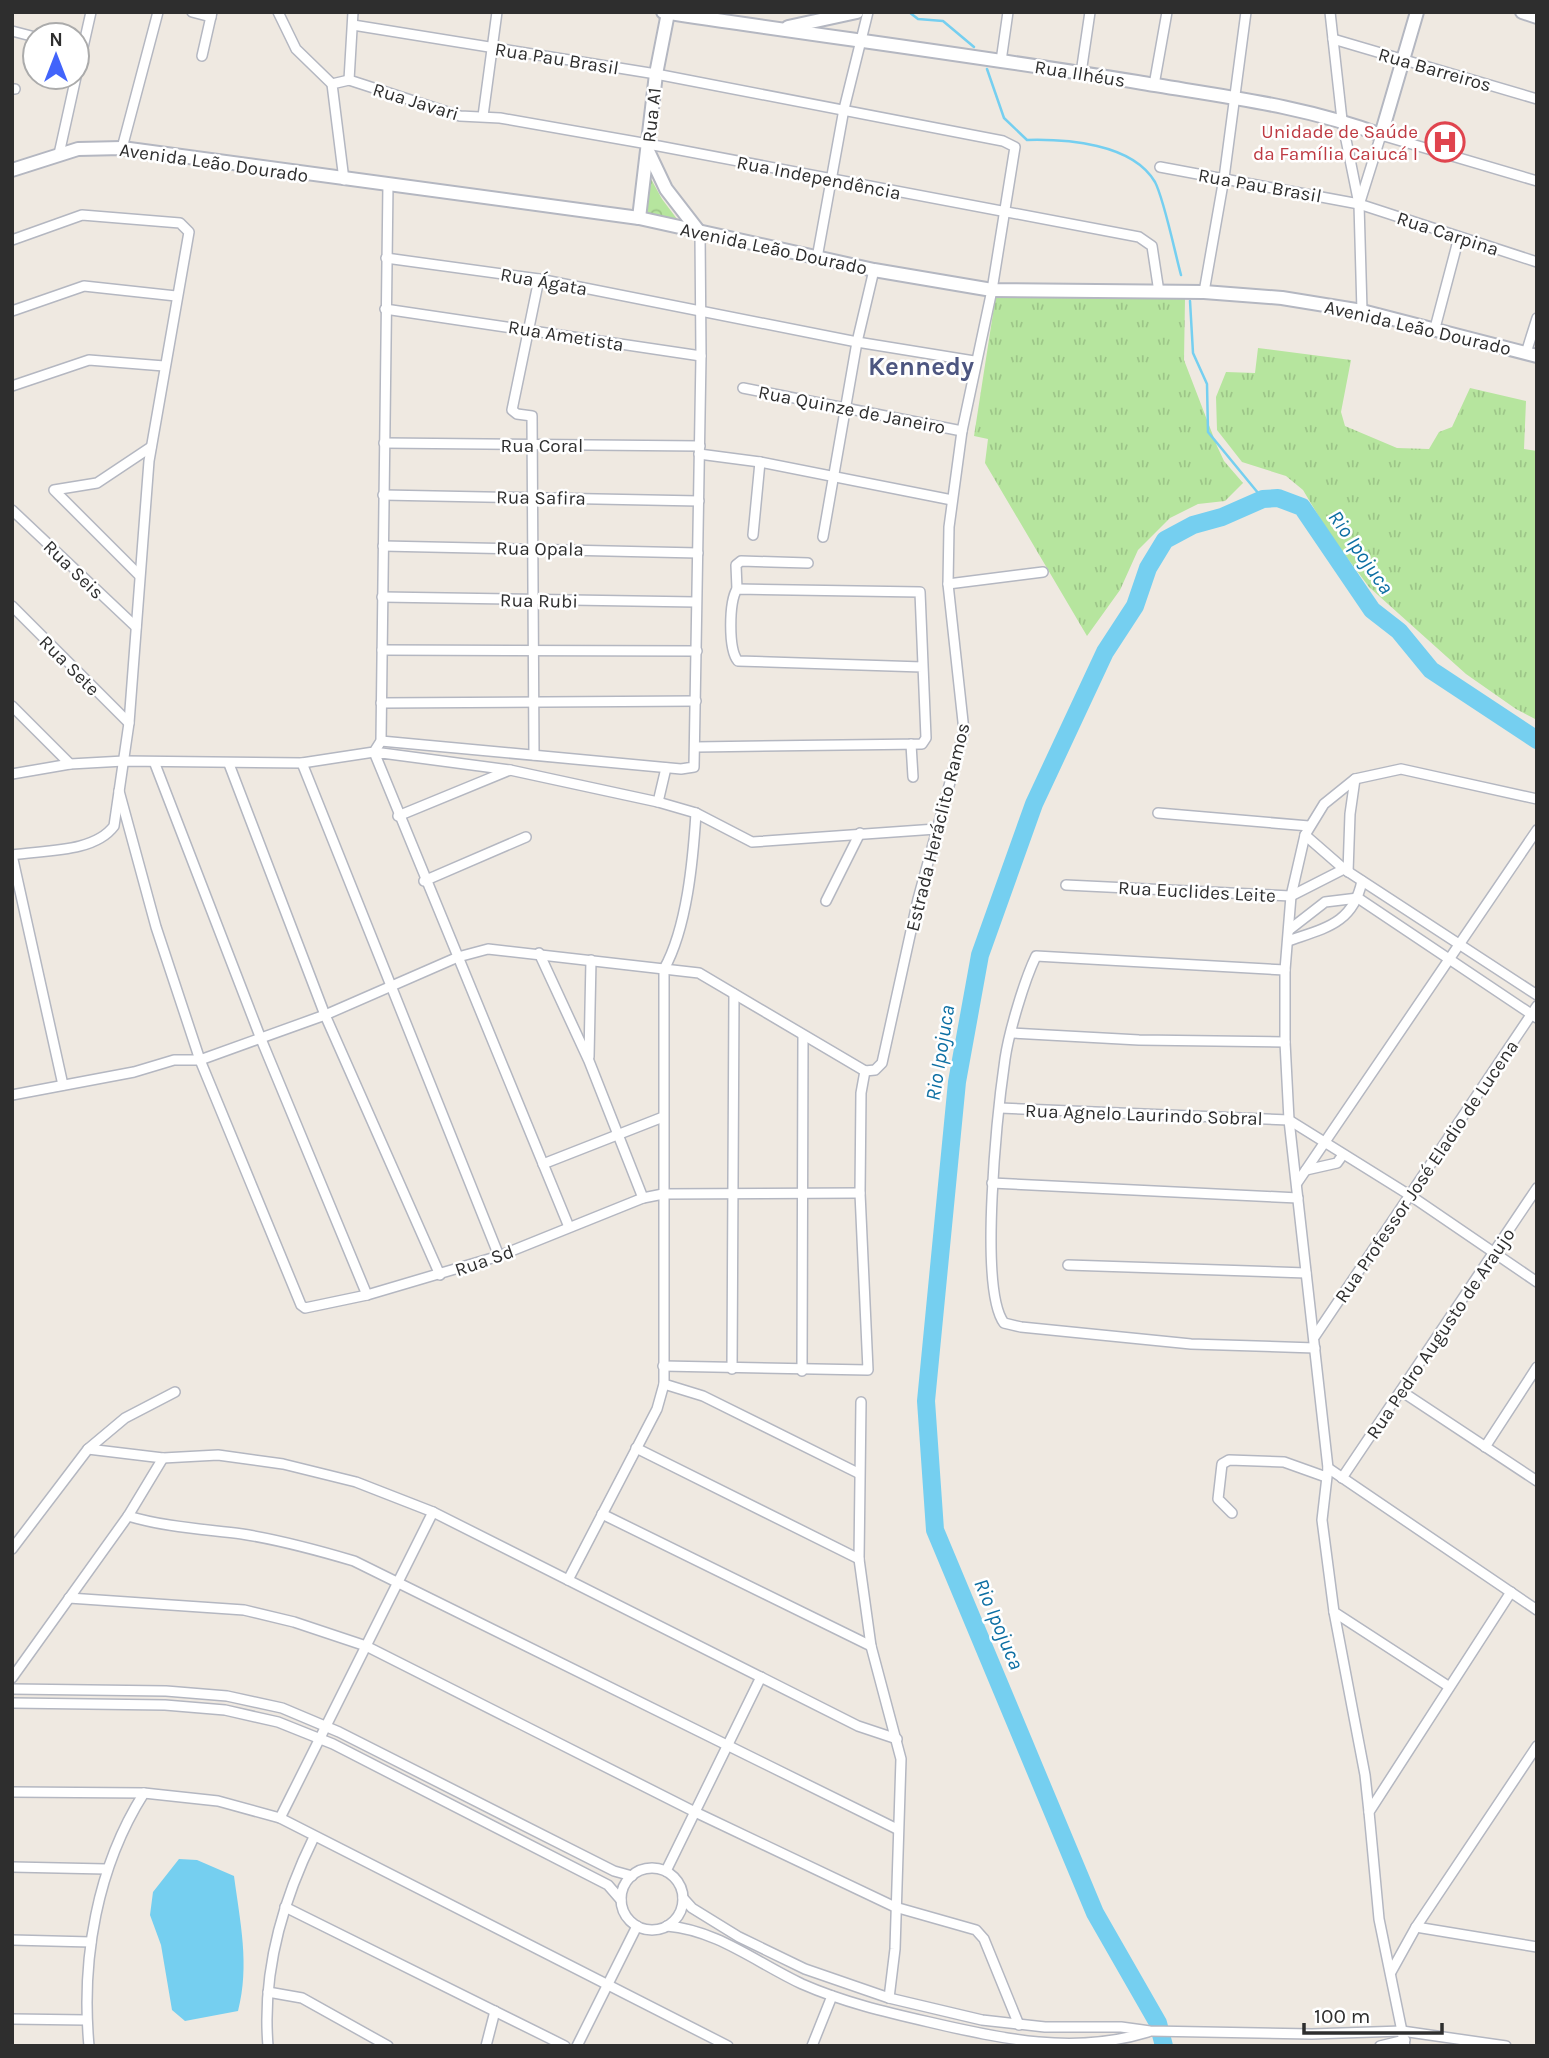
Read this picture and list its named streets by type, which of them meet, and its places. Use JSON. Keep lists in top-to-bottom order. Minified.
{"streets":{"main road":["Rua Ilhéus","Rua A1","Avenida Leão Dourado"],"street":["Rua Pau Brasil","Rua Barreiros","Rua Javari","Rua Independência","Rua Carpina","Rua Ágata","Rua Ametista","Rua Quinze de Janeiro","Rua Coral","Rua Safira","Rua Opala","Rua Seis","Rua Rubi","Rua Sete","Estrada Heráclito Ramos","Rua Euclides Leite","Rua Agnelo Laurindo Sobral","Rua Professor José Eladio de Lucena","Rua Sd","Rua Pedro Augusto de Araujo"]},"crossings":[["Rua Pau Brasil","Rua A1"],["Rua Pau Brasil","Rua Carpina"],["Rua Pau Brasil","Estrada Heráclito Ramos"],["Rua Ilhéus","Rua A1"],["Rua Javari","Rua Independência"],["Rua A1","Avenida Leão Dourado"],["Rua A1","Rua Independência"],["Avenida Leão Dourado","Rua Independência"],["Avenida Leão Dourado","Estrada Heráclito Ramos"],["Rua Independência","Estrada Heráclito Ramos"],["Rua Quinze de Janeiro","Estrada Heráclito Ramos"],["Rua Coral","Estrada Heráclito Ramos"],["Rua Euclides Leite","Rua Professor José Eladio de Lucena"],["Rua Agnelo Laurindo Sobral","Rua Professor José Eladio de Lucena"]],"districts":["Kennedy"],"water":["Rio Ipojuca"],"places":{"hospital":["Unidade de Saúde da Família Caiucá I"]},"scale_bar":"100 m","north":"top"}
